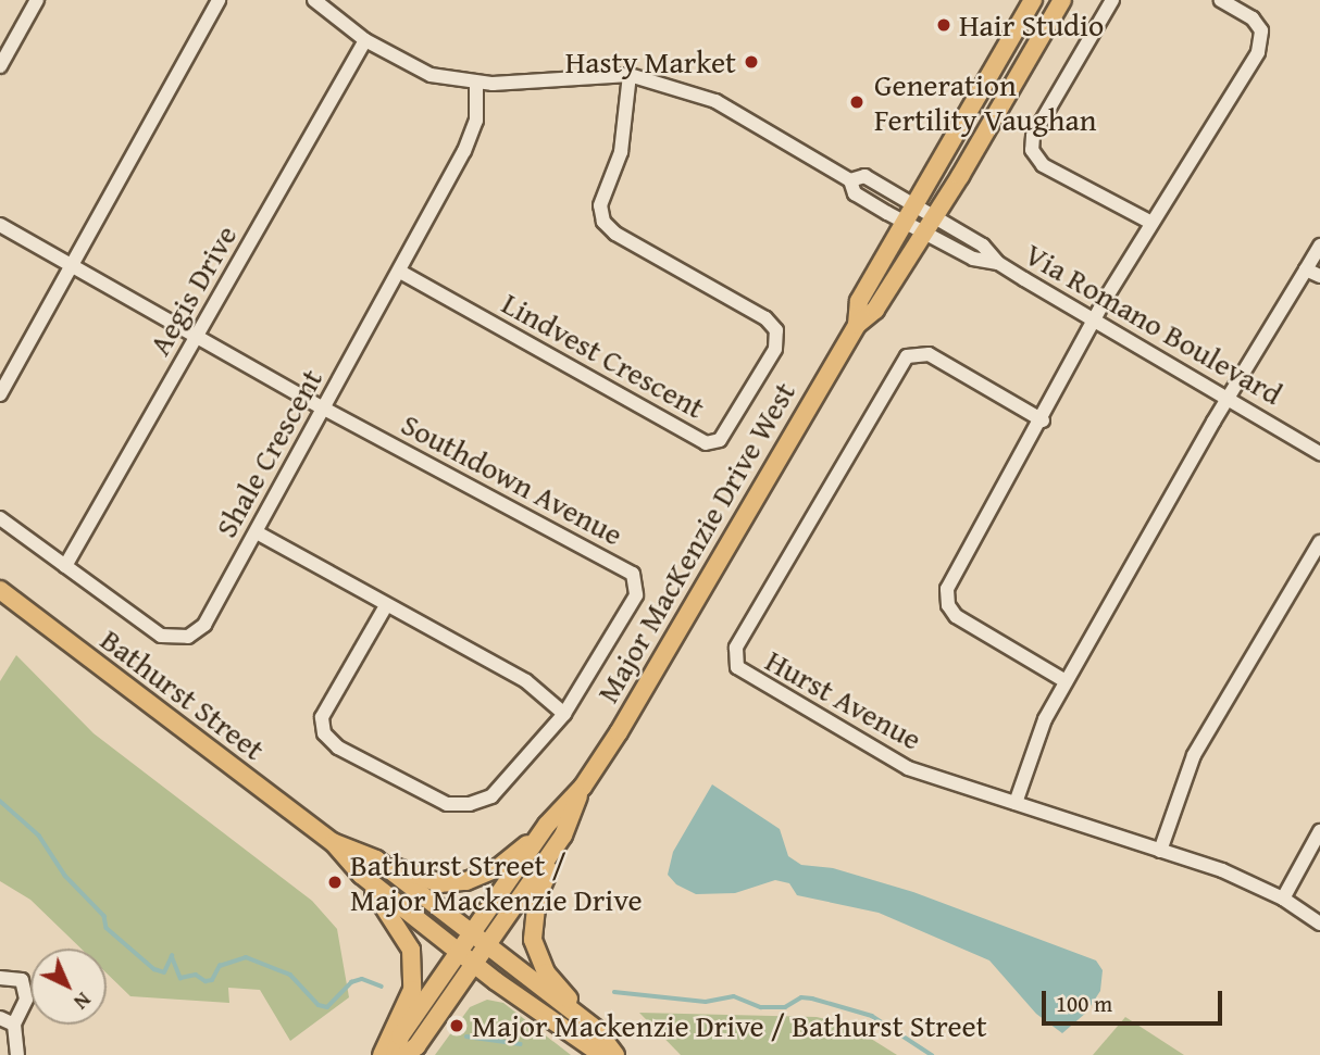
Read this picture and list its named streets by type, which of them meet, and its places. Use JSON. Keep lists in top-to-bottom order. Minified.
{"streets":{"main road":["Major MacKenzie Drive West","Bathurst Street"],"street":["Aegis Drive","Via Romano Boulevard","Lindvest Crescent","Shale Crescent","Southdown Avenue","Hurst Avenue"]},"crossings":[["Aegis Drive","Shale Crescent"],["Aegis Drive","Southdown Avenue"],["Via Romano Boulevard","Major MacKenzie Drive West"],["Lindvest Crescent","Shale Crescent"],["Shale Crescent","Southdown Avenue"],["Major MacKenzie Drive West","Bathurst Street"]],"places":["Hair Studio","Hasty Market","Generation Fertility Vaughan","Bathurst Street / Major Mackenzie Drive","Major Mackenzie Drive / Bathurst Street"],"scale_bar":"100 m","north":"bottom right"}
